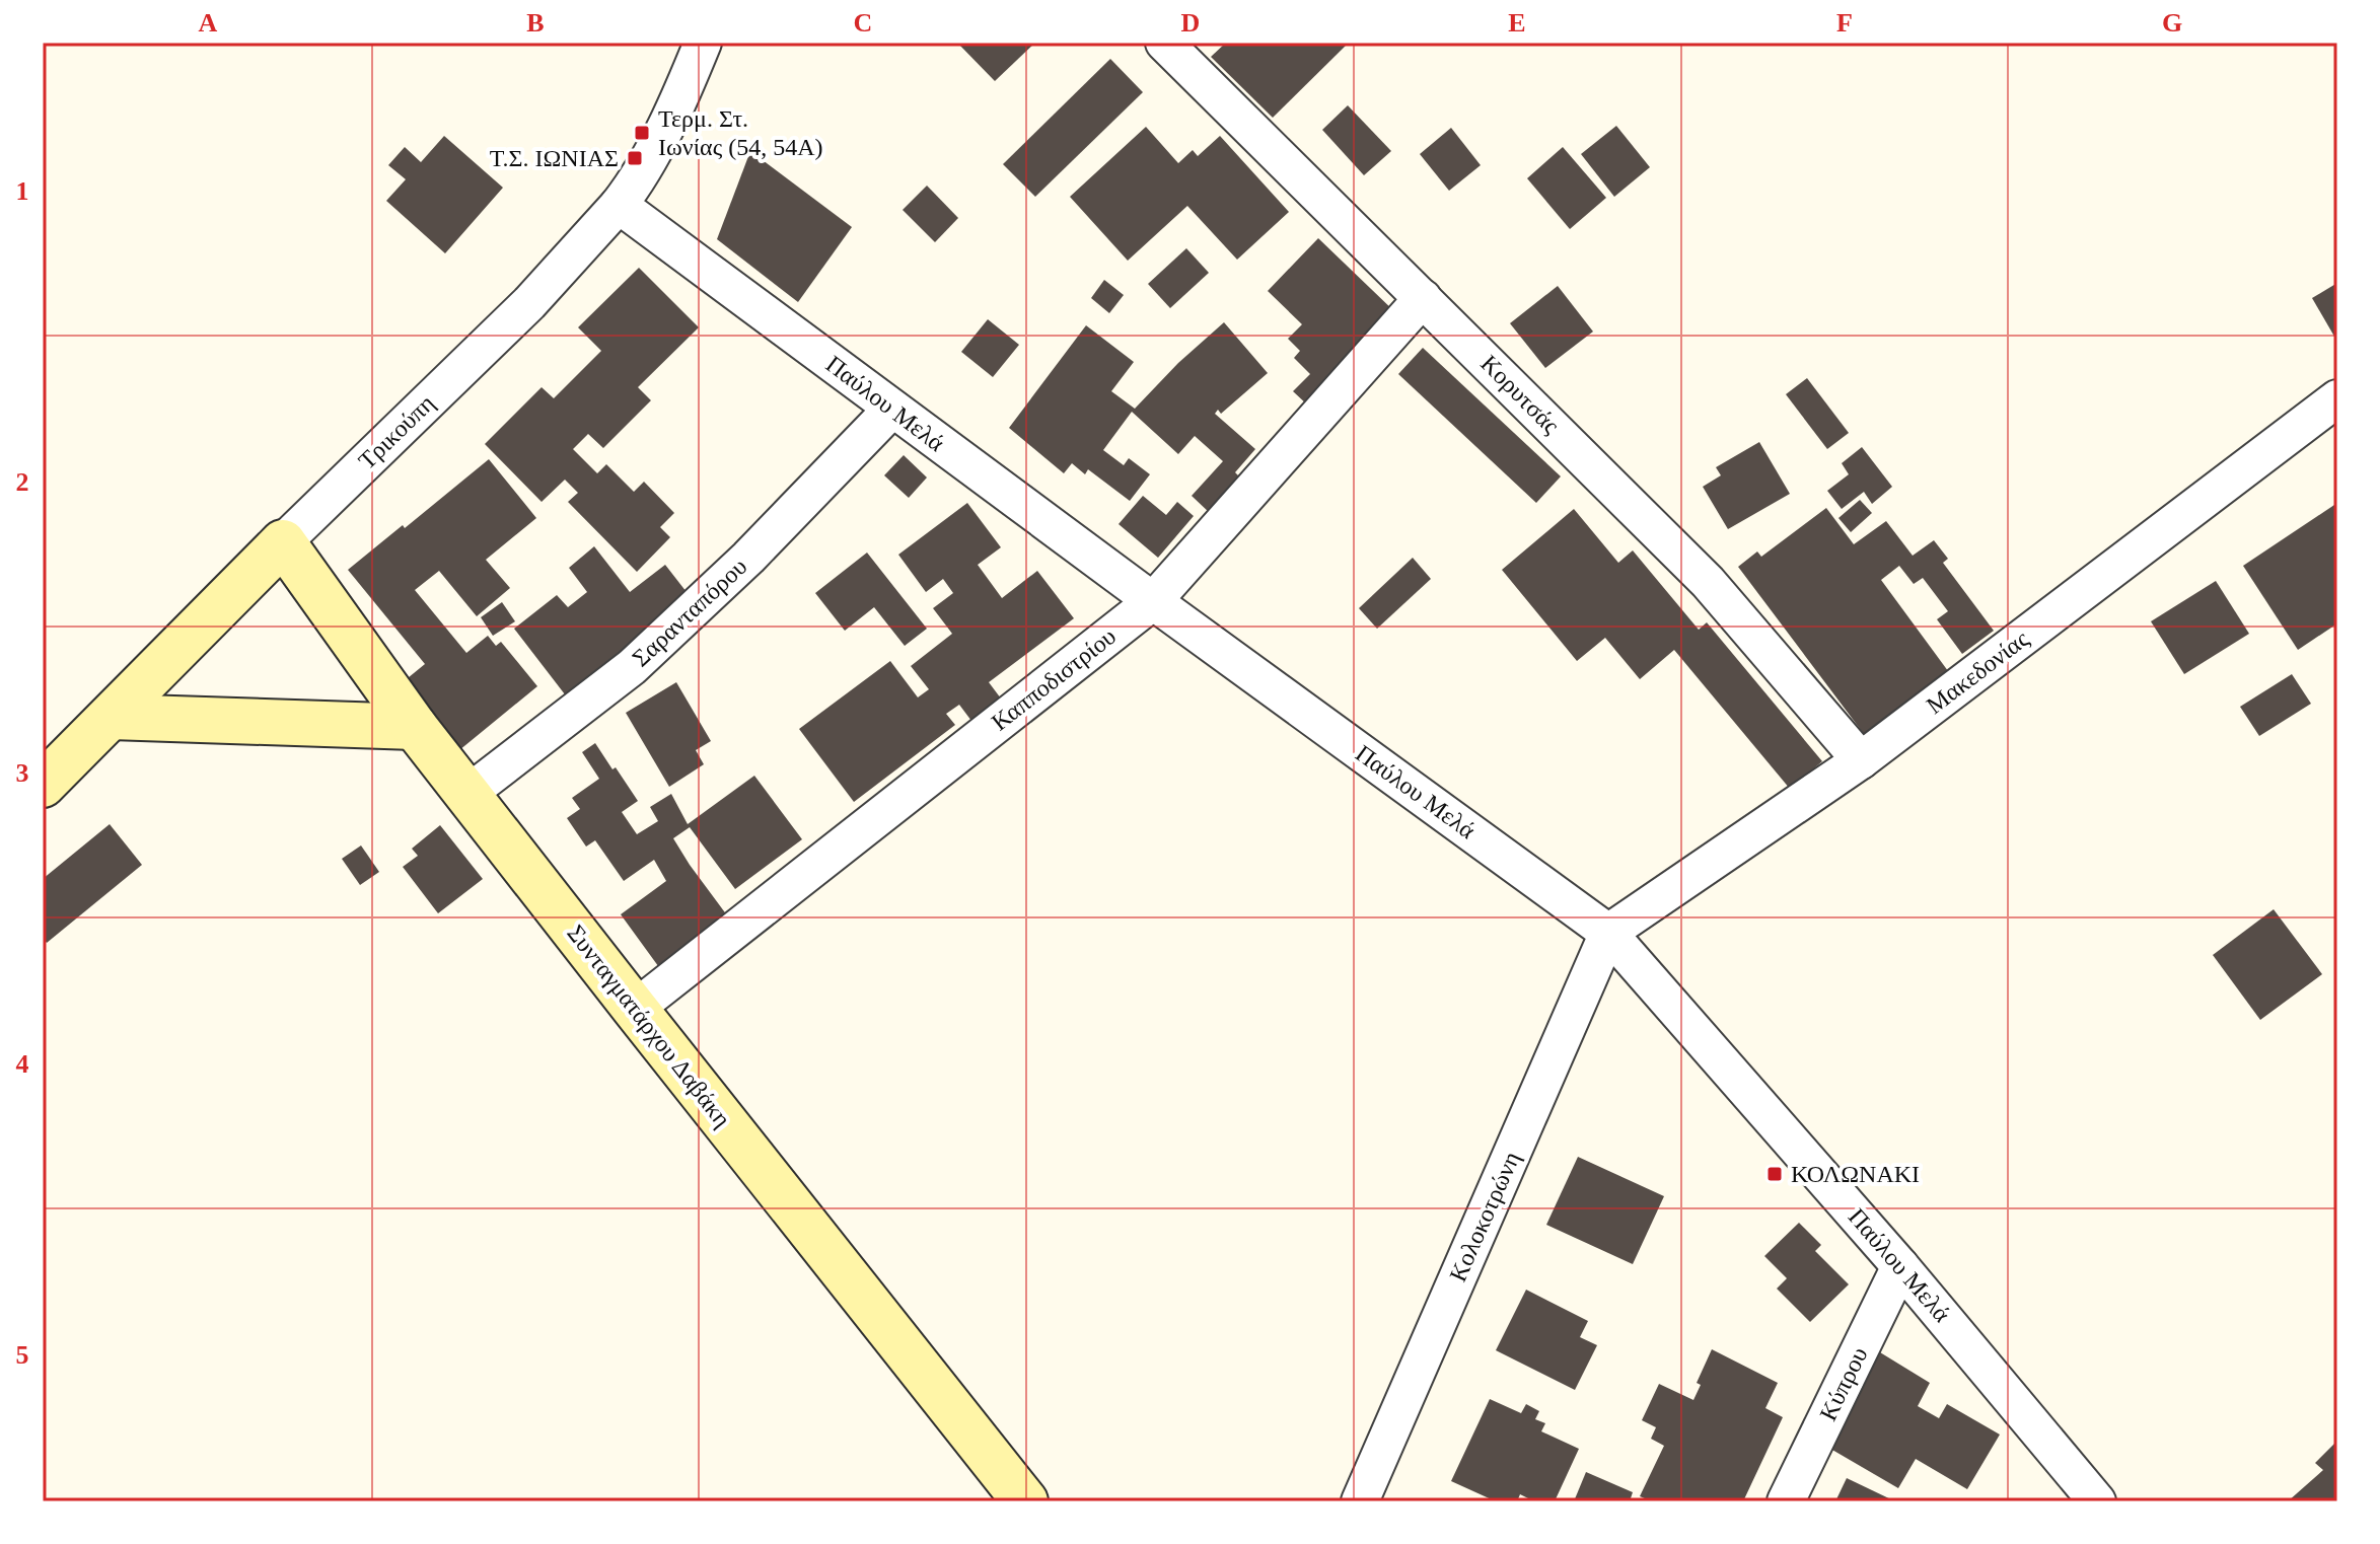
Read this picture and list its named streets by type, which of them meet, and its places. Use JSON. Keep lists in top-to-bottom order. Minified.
{"streets":{"street":["Κορυτσάς","Παύλου Μελά","Τρικούπη","Σαρανταπόρου","Μακεδονίας","Καπποδιστρίου","Συνταγματάρχου Δαβάκη","Κολοκοτρώνη","Κύπρου"]},"crossings":[["Κορυτσάς","Μακεδονίας"],["Κορυτσάς","Καπποδιστρίου"],["Παύλου Μελά","Τρικούπη"],["Παύλου Μελά","Σαρανταπόρου"],["Παύλου Μελά","Μακεδονίας"],["Παύλου Μελά","Καπποδιστρίου"],["Παύλου Μελά","Κολοκοτρώνη"],["Παύλου Μελά","Κύπρου"],["Τρικούπη","Συνταγματάρχου Δαβάκη"],["Σαρανταπόρου","Συνταγματάρχου Δαβάκη"],["Μακεδονίας","Κολοκοτρώνη"],["Καπποδιστρίου","Συνταγματάρχου Δαβάκη"]],"places":{"transit":["Τερμ. Στ. Ιωνίας (54, 54Α)","Τ.Σ. ΙΩΝΙΑΣ","ΚΟΛΩΝΑΚΙ"]},"grid":{"columns":["A","B","C","D","E","F","G"],"rows":["1","2","3","4","5"]}}
